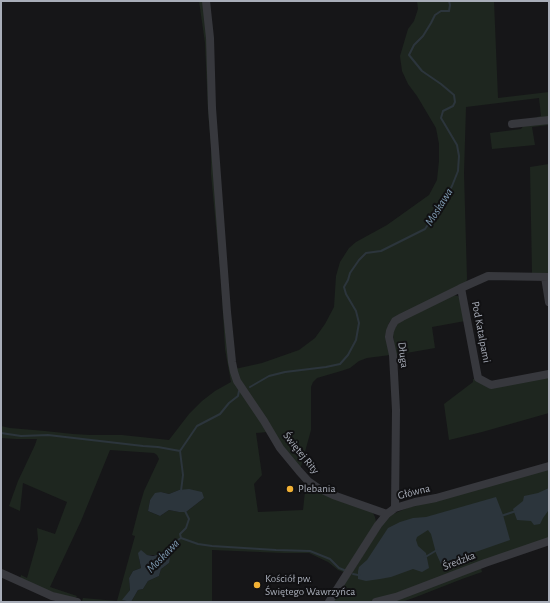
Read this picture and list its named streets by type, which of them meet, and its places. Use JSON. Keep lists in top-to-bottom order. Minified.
{"streets":{"street":["Pod Katalpami","Długa","Świętej Rity","Główna","Średzka"]},"crossings":[["Pod Katalpami","Długa"],["Długa","Główna"],["Świętej Rity","Główna"]],"water":["Moskawa"],"places":["Plebania","Kościół pw. Świętego Wawrzyńca"]}
